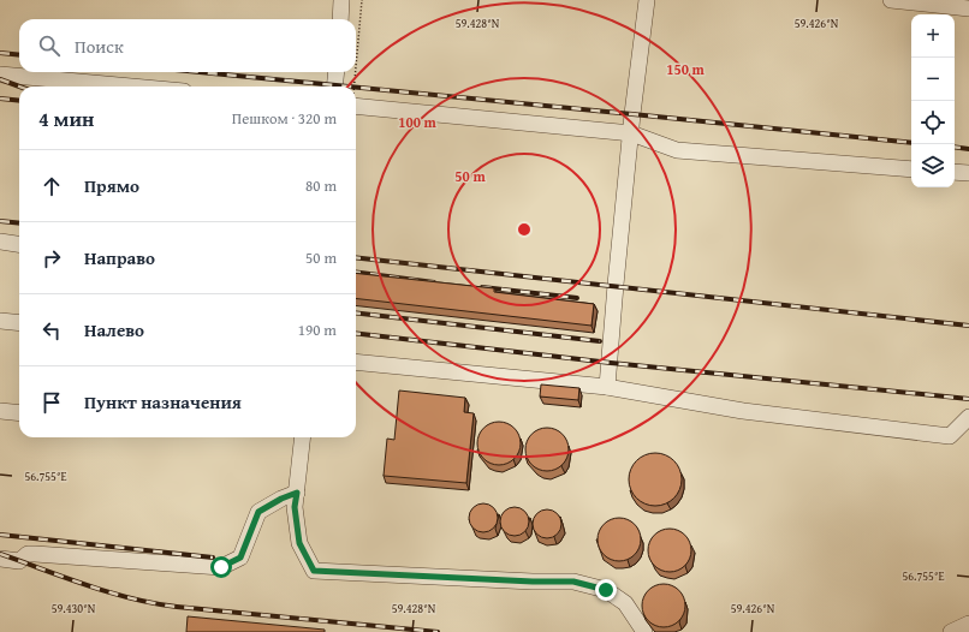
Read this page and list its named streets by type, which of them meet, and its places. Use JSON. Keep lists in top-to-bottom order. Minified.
{"page":{"map_buttons":["+","−"],"search":"Поиск","heading":["4 мин","Пешком · 320 m"],"list":[["Прямо","80 m"],["Направо","50 m"],["Налево","190 m"],"Пункт назначения"]},"coordinates":["59.428°N","59.426°N","56.755°E","59.430°N"],"rings":["150 m","100 m","50 m"]}
